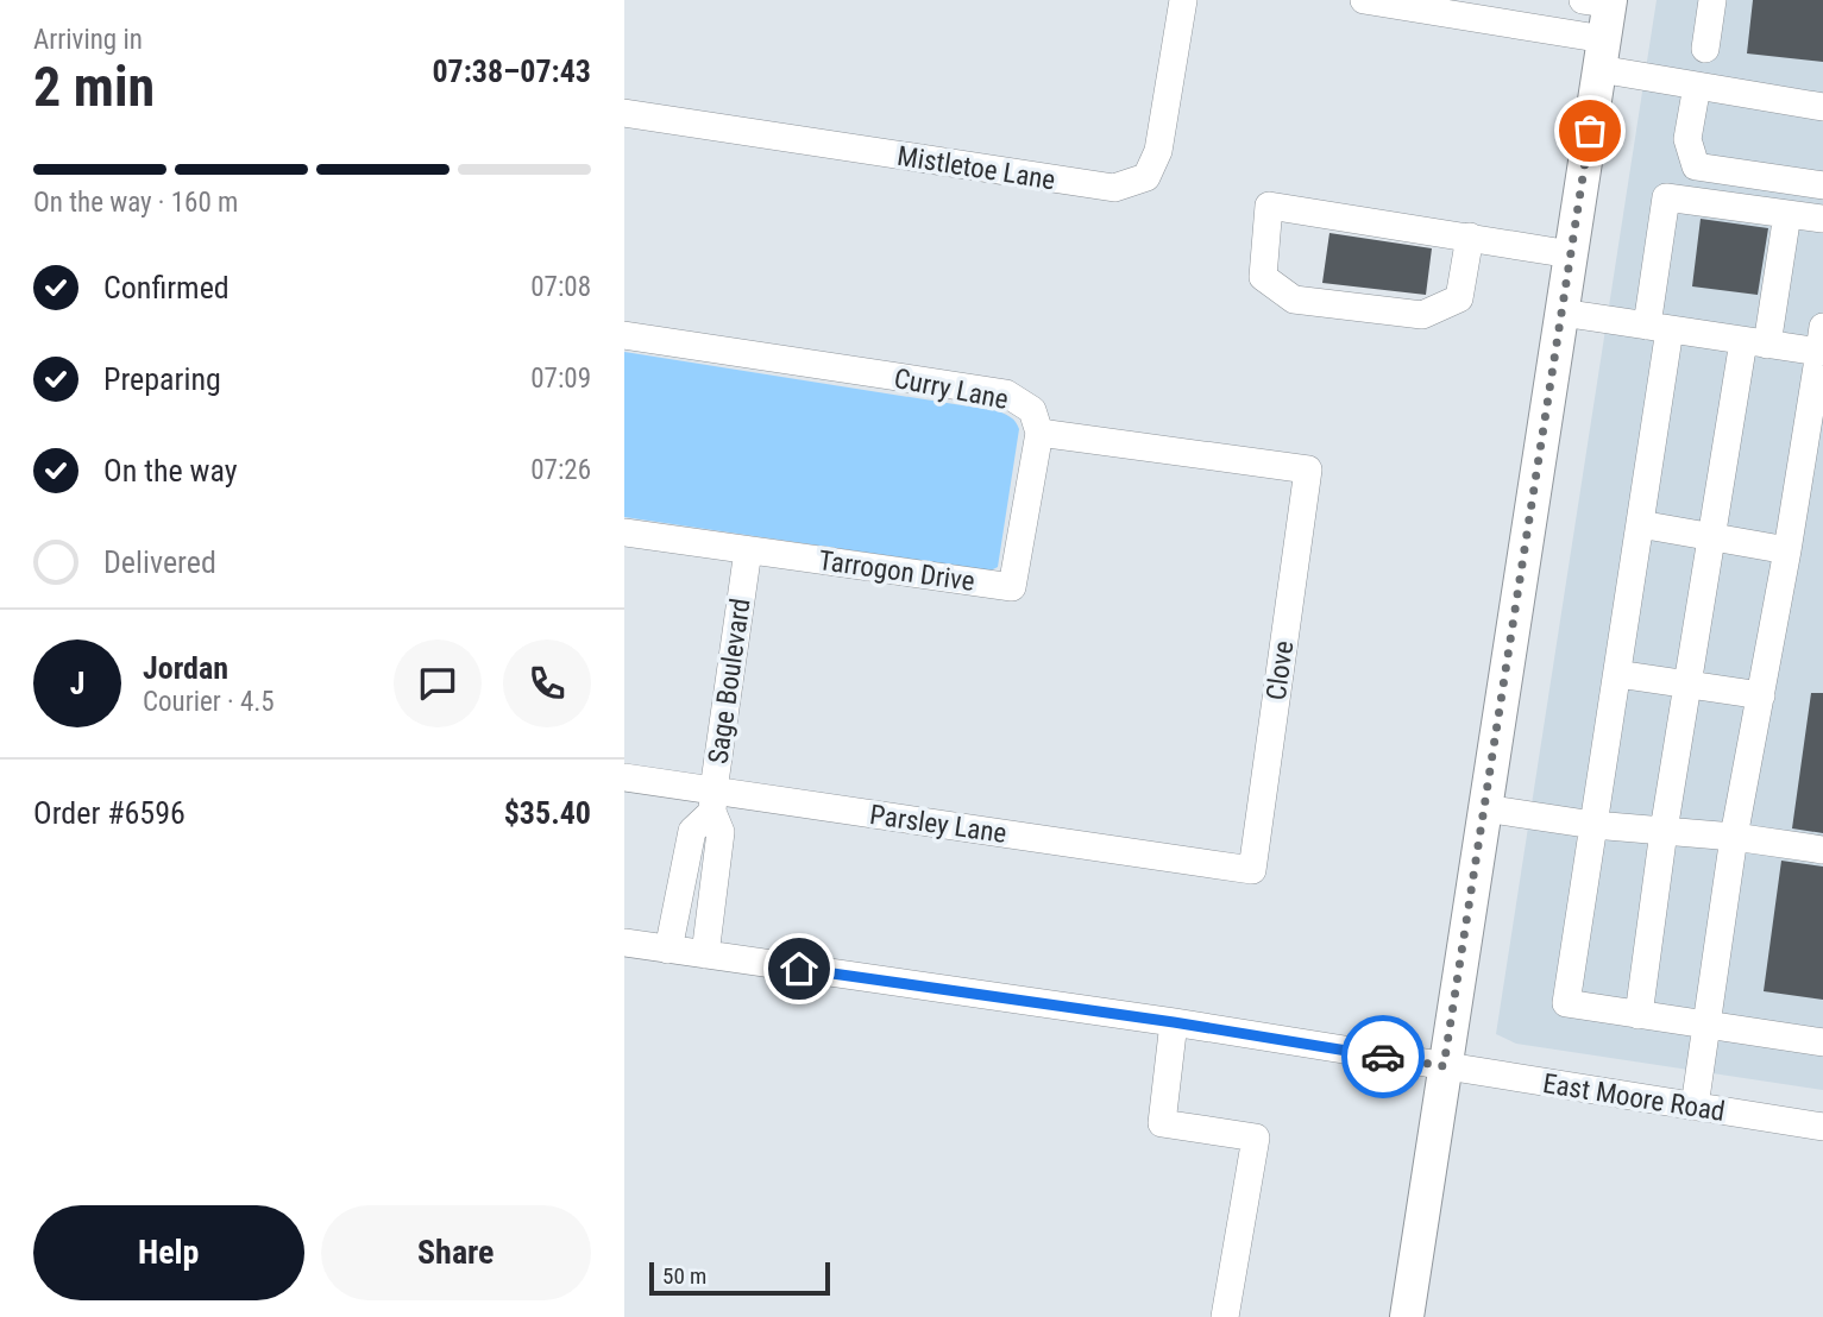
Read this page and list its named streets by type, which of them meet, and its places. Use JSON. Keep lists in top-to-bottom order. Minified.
{"streets":{"street":["Mistletoe Lane","Curry Lane","Tarrogon Drive","Clove","Sage Boulevard","Parsley Lane","East Moore Road"]},"crossings":[["Curry Lane","Tarrogon Drive"],["Curry Lane","Clove"],["Tarrogon Drive","Sage Boulevard"],["Clove","Parsley Lane"],["Sage Boulevard","Parsley Lane"],["Sage Boulevard","East Moore Road"]],"scale_bar":"50 m","page":{"heading":["2 min","Arriving in","07:38–07:43"],"panel":["Jordan","Courier · 4.5","Order #6596","$35.40"],"bar":"On the way · 160 m","list":[["Confirmed","07:08"],["Preparing","07:09"],["On the way","07:26"],"Delivered"],"round":"J","buttons":["Help","Share"],"scale":"50 m"}}
